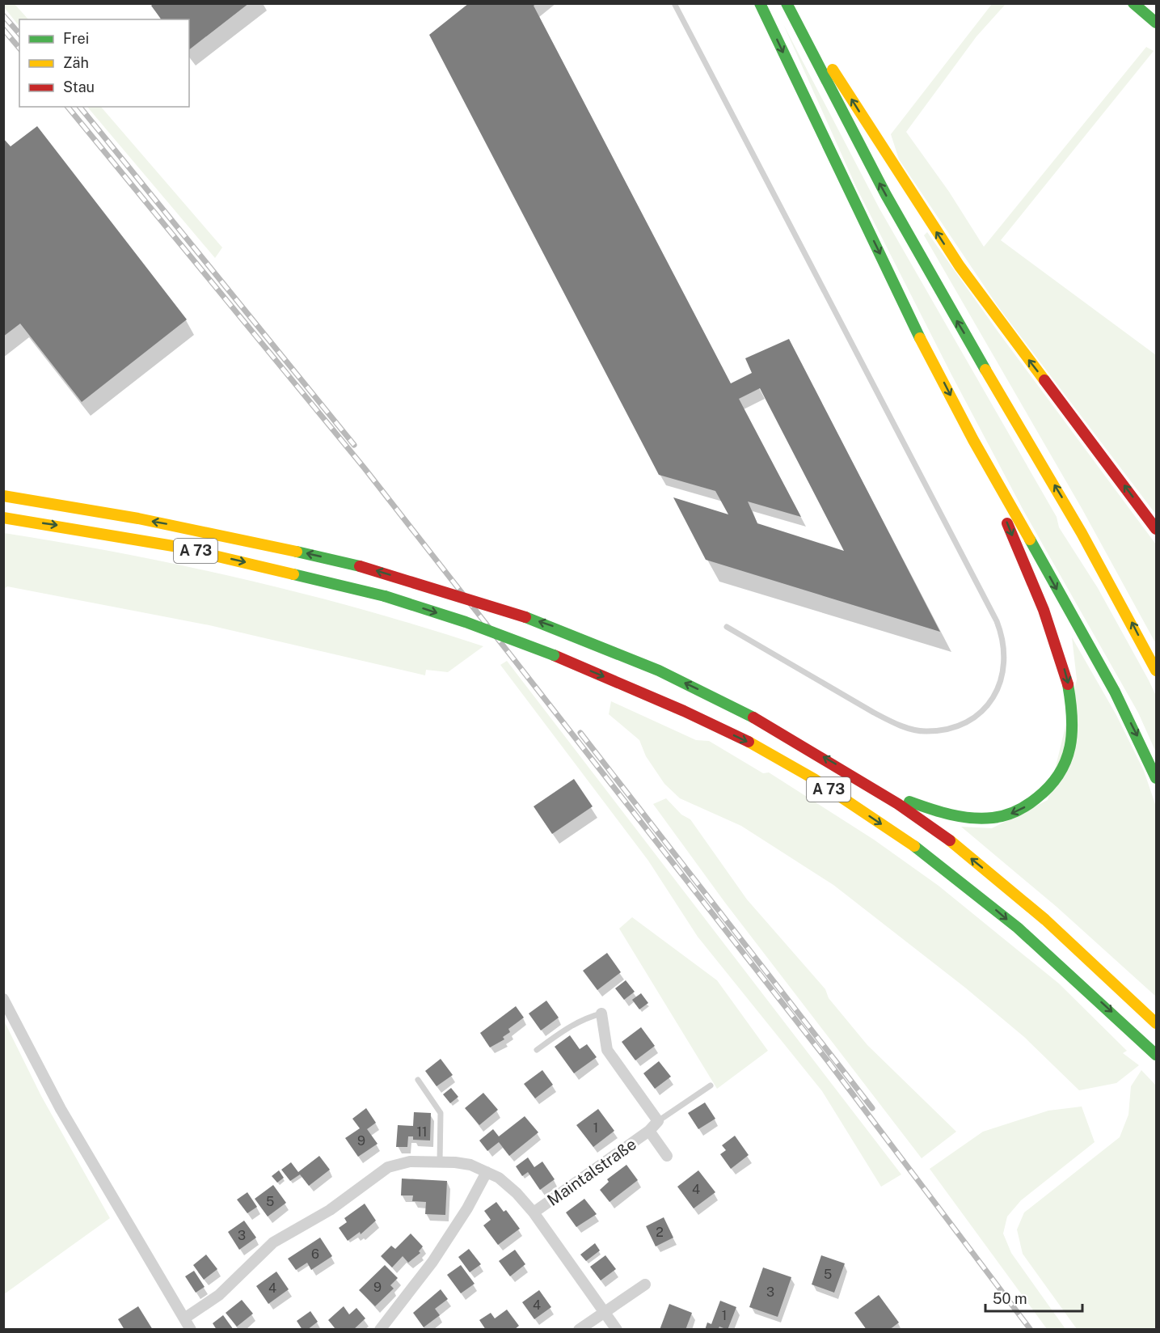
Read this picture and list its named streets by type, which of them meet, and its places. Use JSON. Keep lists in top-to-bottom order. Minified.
{"streets":{"main road":["A 73"],"street":["Maintalstraße"]},"house_numbers":["1","11","9","4","5","2","3","6","5","9","4","3","4","1"],"legend":["Frei","Zäh","Stau"],"scale_bar":"50 m"}
